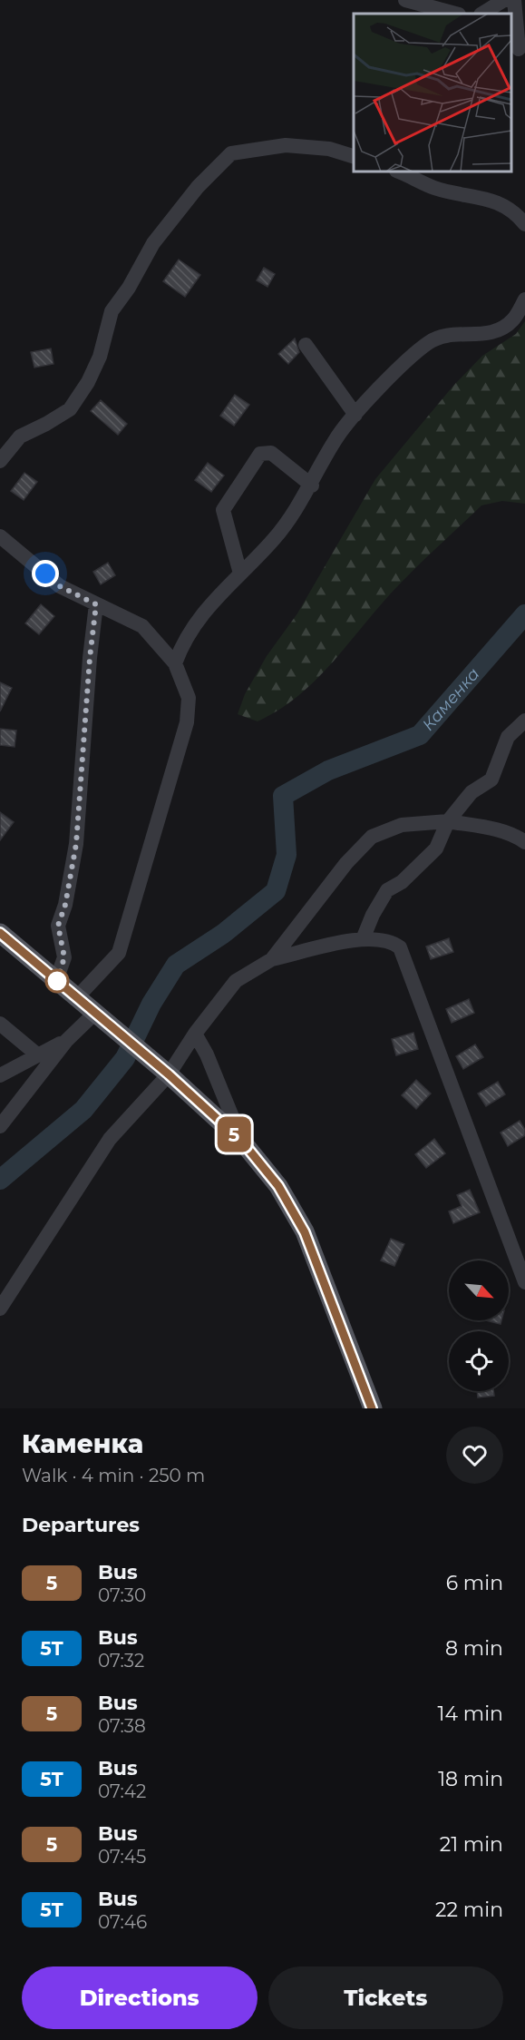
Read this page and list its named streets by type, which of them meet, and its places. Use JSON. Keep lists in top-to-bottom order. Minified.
{"water":["Каменка"],"lines":["bus line 5"],"north":"bottom right","page":{"on_map":"5","heading":[["Каменка","Walk · 4 min · 250 m"],"Departures"],"list":[{"mark":"5","name":"Bus","note":"07:30","value":"6 min"},{"mark":"5Т","name":"Bus","note":"07:32","value":"8 min"},{"mark":"5","name":"Bus","note":"07:38","value":"14 min"},{"mark":"5Т","name":"Bus","note":"07:42","value":"18 min"},{"mark":"5","name":"Bus","note":"07:45","value":"21 min"},{"mark":"5Т","name":"Bus","note":"07:46","value":"22 min"}],"buttons":["Directions","Tickets"]}}
